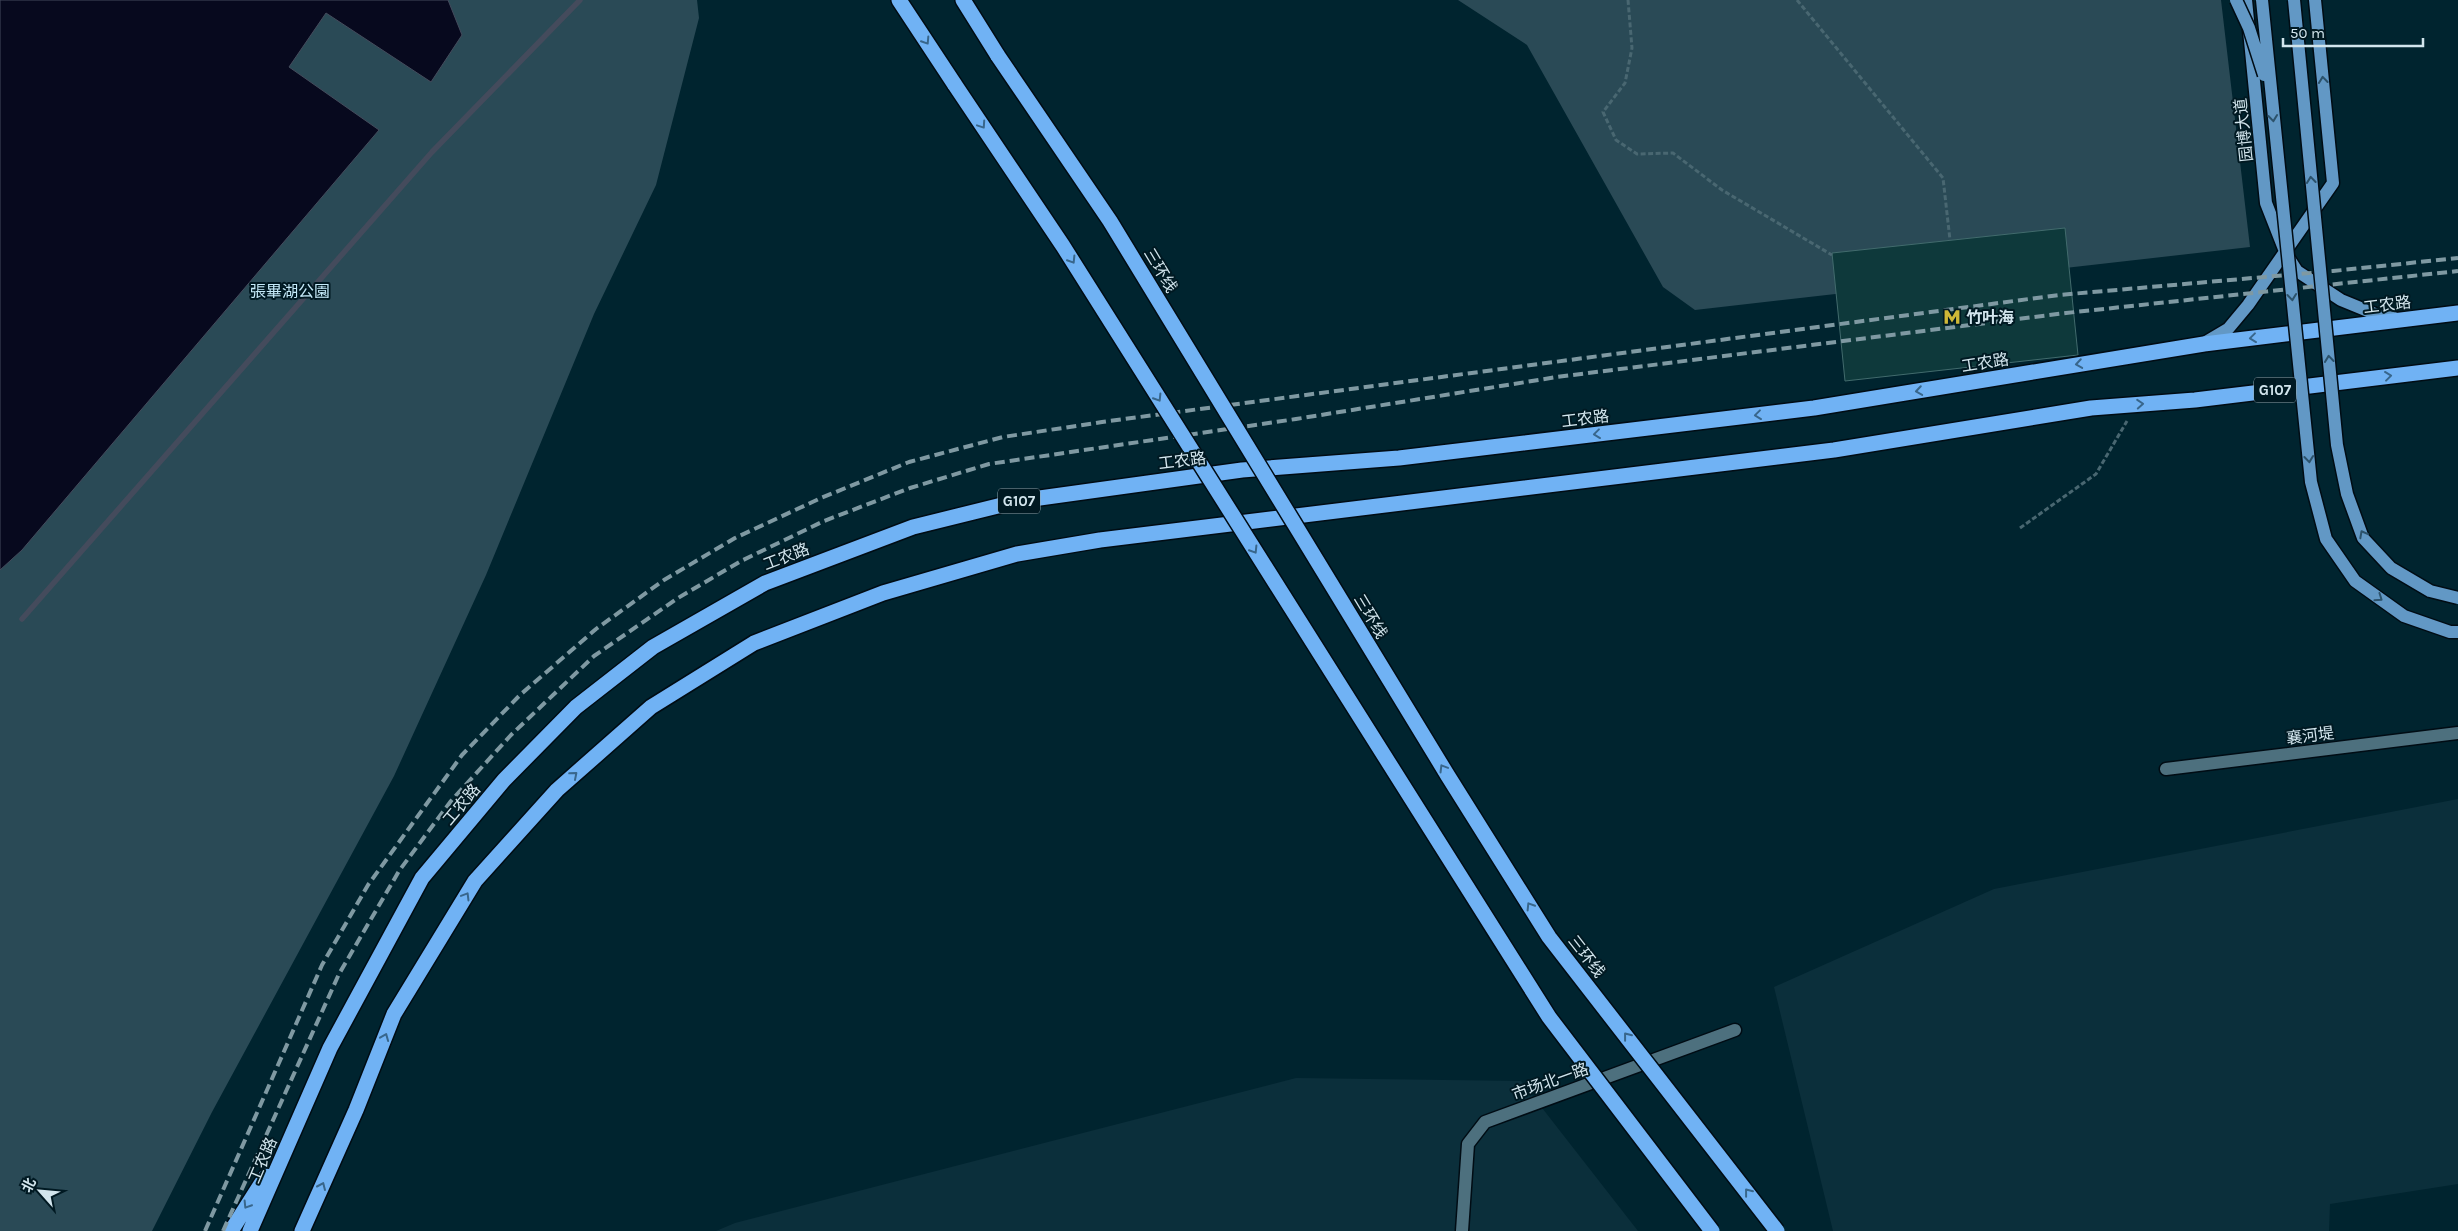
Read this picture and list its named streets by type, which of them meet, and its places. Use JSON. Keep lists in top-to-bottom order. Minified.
{"streets":{"highway":["三环线","工农路","G107"],"main road":["园博大道"],"street":["襄河堤","市场北一路"]},"crossings":[["园博大道","工农路"]],"parks":["張畢湖公園"],"places":{"metro station":["竹叶海"]},"scale_bar":"50 m","north":"top left"}
